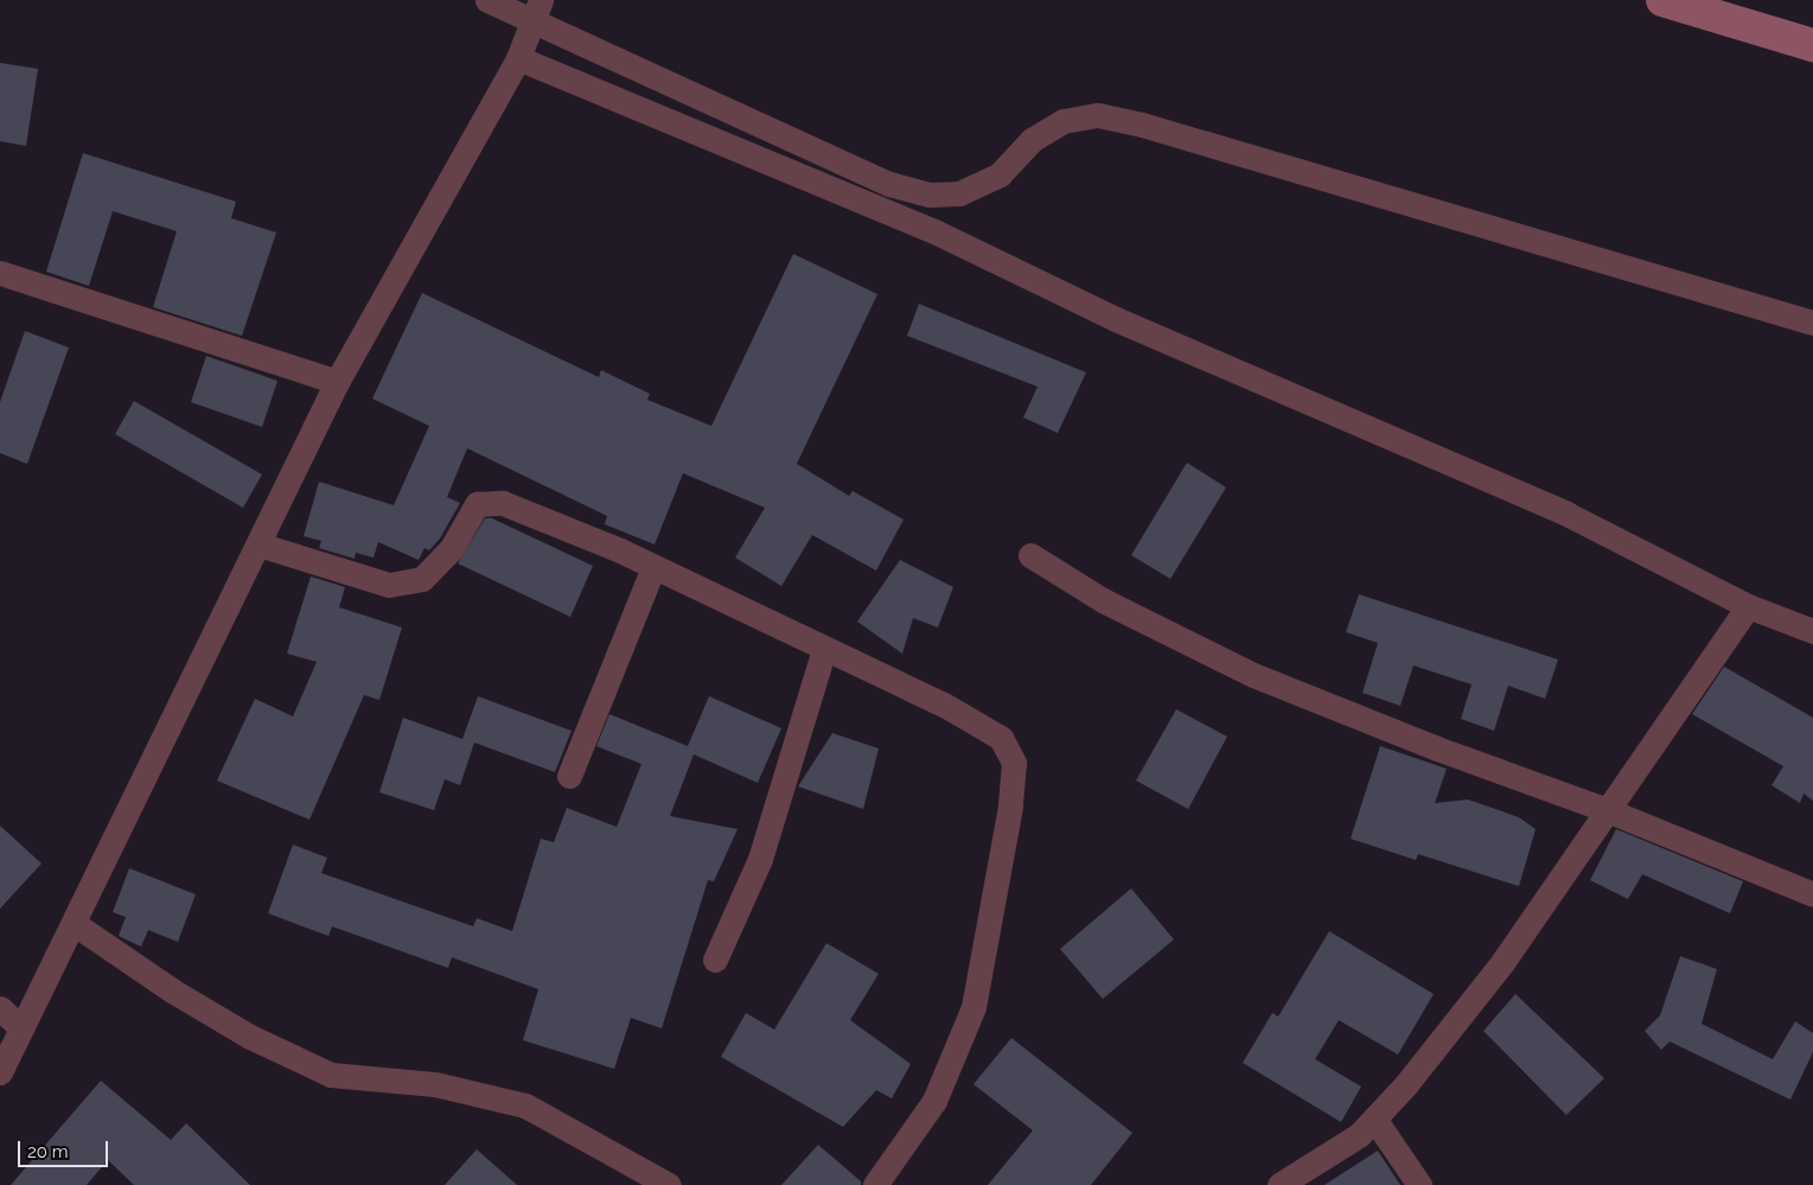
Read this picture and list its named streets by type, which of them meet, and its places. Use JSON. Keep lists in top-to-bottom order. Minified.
{"scale_bar":"20 m"}
